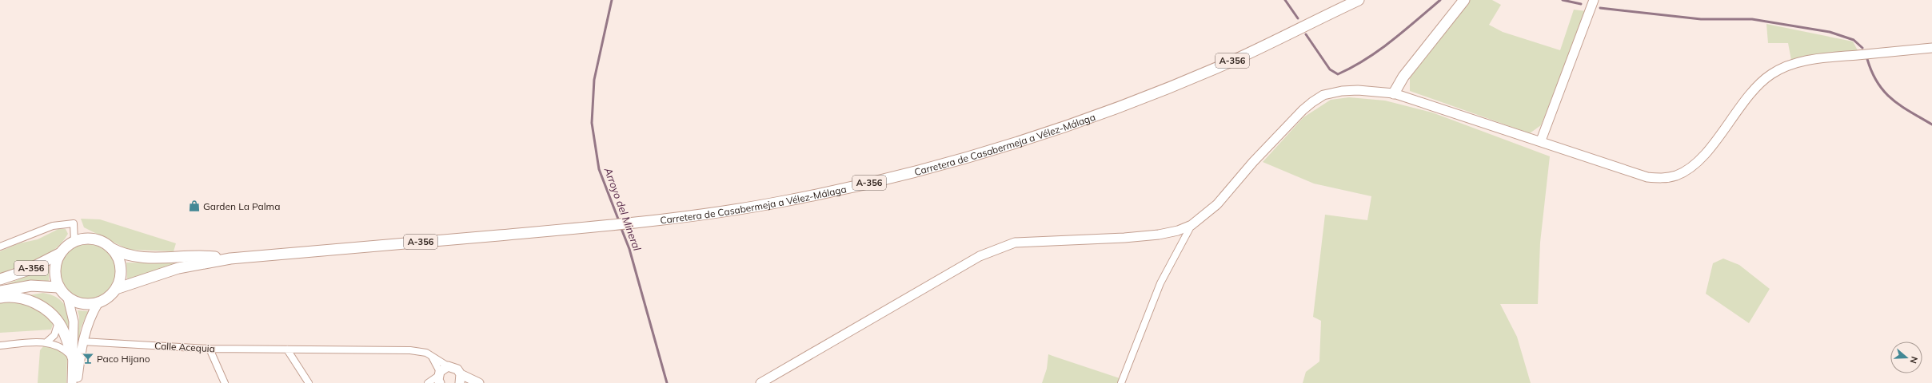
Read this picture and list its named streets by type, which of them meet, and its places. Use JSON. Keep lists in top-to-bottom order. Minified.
{"streets":{"main road":["A-356","Carretera de Casabermeja a Vélez-Málaga"],"street":["Calle Acequia"]},"crossings":[["A-356","Carretera de Casabermeja a Vélez-Málaga"]],"water":["Arroyo del Mineral"],"places":{"shop":["Garden La Palma"],"bar":["Paco Hijano"]},"north":"right"}
